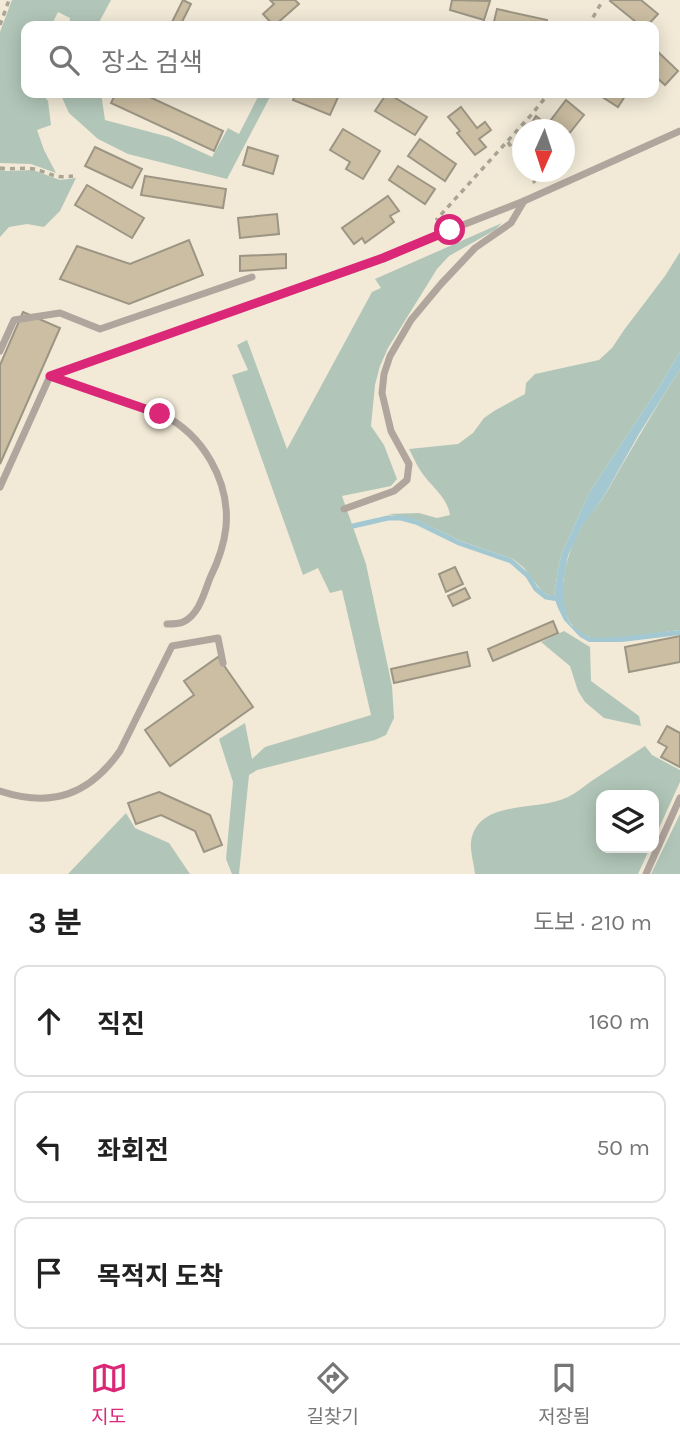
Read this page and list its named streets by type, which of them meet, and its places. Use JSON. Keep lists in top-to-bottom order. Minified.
{"north":"bottom","page":{"search":"장소 검색","heading":["3 분","도보 · 210 m"],"list":[["직진","160 m"],["좌회전","50 m"],"목적지 도착"],"nav":["지도","길찾기","저장됨"]}}
